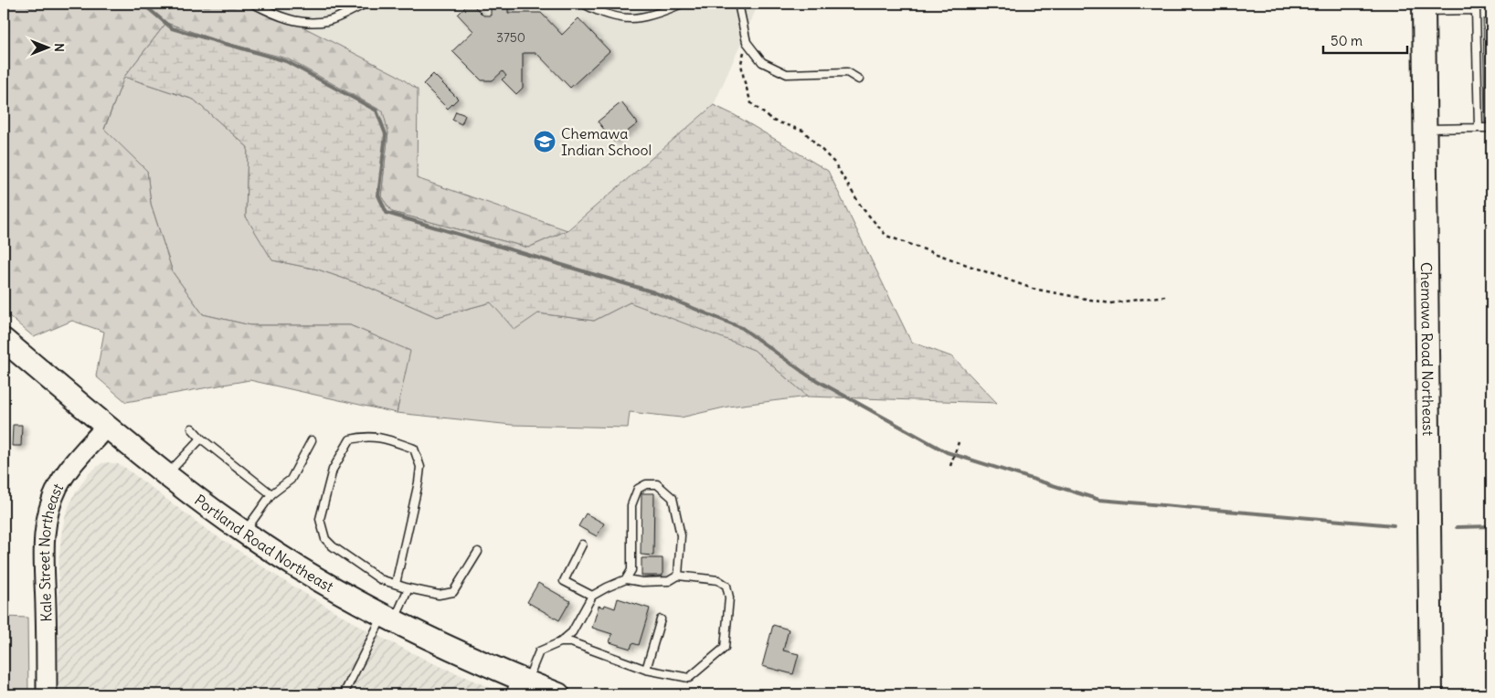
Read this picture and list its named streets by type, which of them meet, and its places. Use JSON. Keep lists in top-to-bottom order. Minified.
{"streets":{"main road":["Chemawa Road Northeast","Portland Road Northeast"],"street":["Kale Street Northeast"]},"crossings":[["Portland Road Northeast","Kale Street Northeast"]],"places":{"school or university":["Chemawa Indian School"]},"house_numbers":["3750"],"scale_bar":"50 m","north":"right"}
